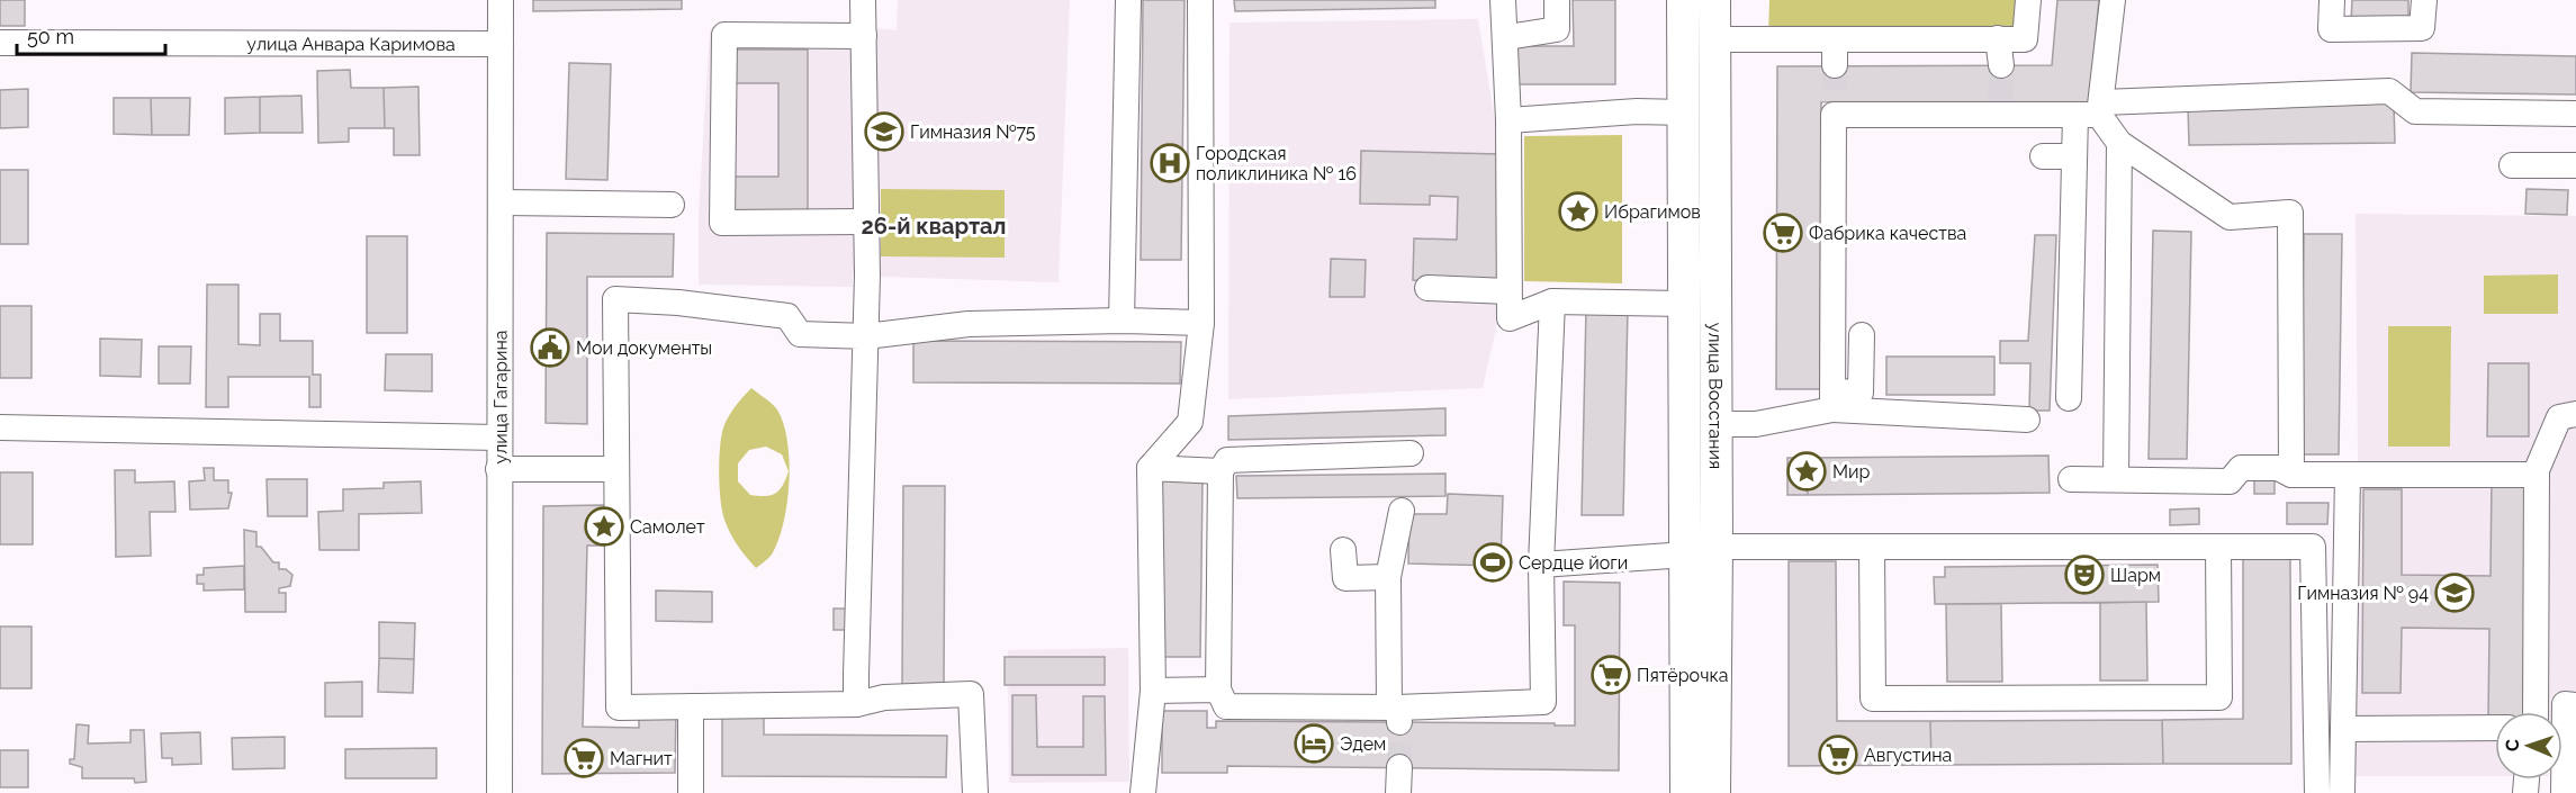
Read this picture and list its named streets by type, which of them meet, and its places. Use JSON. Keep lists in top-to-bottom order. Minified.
{"streets":{"main road":["улица Восстания"],"street":["улица Анвара Каримова","улица Гагарина"]},"crossings":[["улица Анвара Каримова","улица Гагарина"]],"districts":["26-й квартал"],"places":{"school or university":["Гимназия №75","Гимназия № 94"],"hospital":["Городская поликлиника № 16"],"place":["Ибрагимов","Мир","Самолет"],"supermarket":["Фабрика качества","Пятёрочка","Августина","Магнит"],"public building":["Мои документы"],"sports":["Сердце йоги"],"theatre":["Шарм"],"hotel":["Эдем"]},"scale_bar":"50 m","north":"left"}
